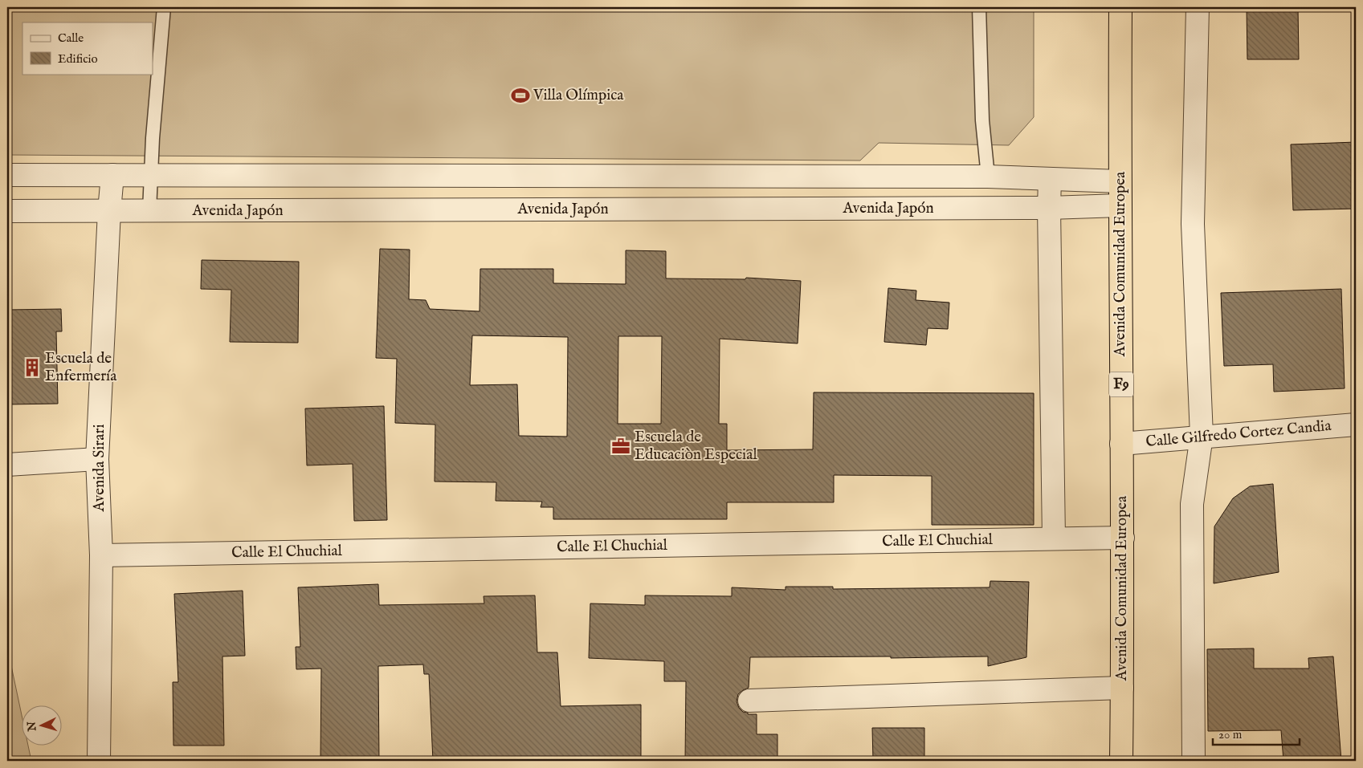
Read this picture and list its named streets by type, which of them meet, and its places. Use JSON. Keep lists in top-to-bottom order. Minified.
{"streets":{"highway":["Avenida Comunidad Europea","F9"],"street":["Avenida Japón","Calle Gilfredo Cortez Candia","Avenida Sirari","Calle El Chuchial"]},"crossings":[["Avenida Japón","Avenida Comunidad Europea"],["Avenida Japón","Avenida Sirari"],["Avenida Comunidad Europea","Calle Gilfredo Cortez Candia"],["Avenida Comunidad Europea","Calle El Chuchial"],["Avenida Sirari","Calle El Chuchial"]],"places":{"sports":["Villa Olímpica"],"building":["Escuela de Enfermería"],"office":["Escuela de Educaciòn Especial"]},"legend":["Calle","Edificio"],"scale_bar":"20 m","north":"left"}
